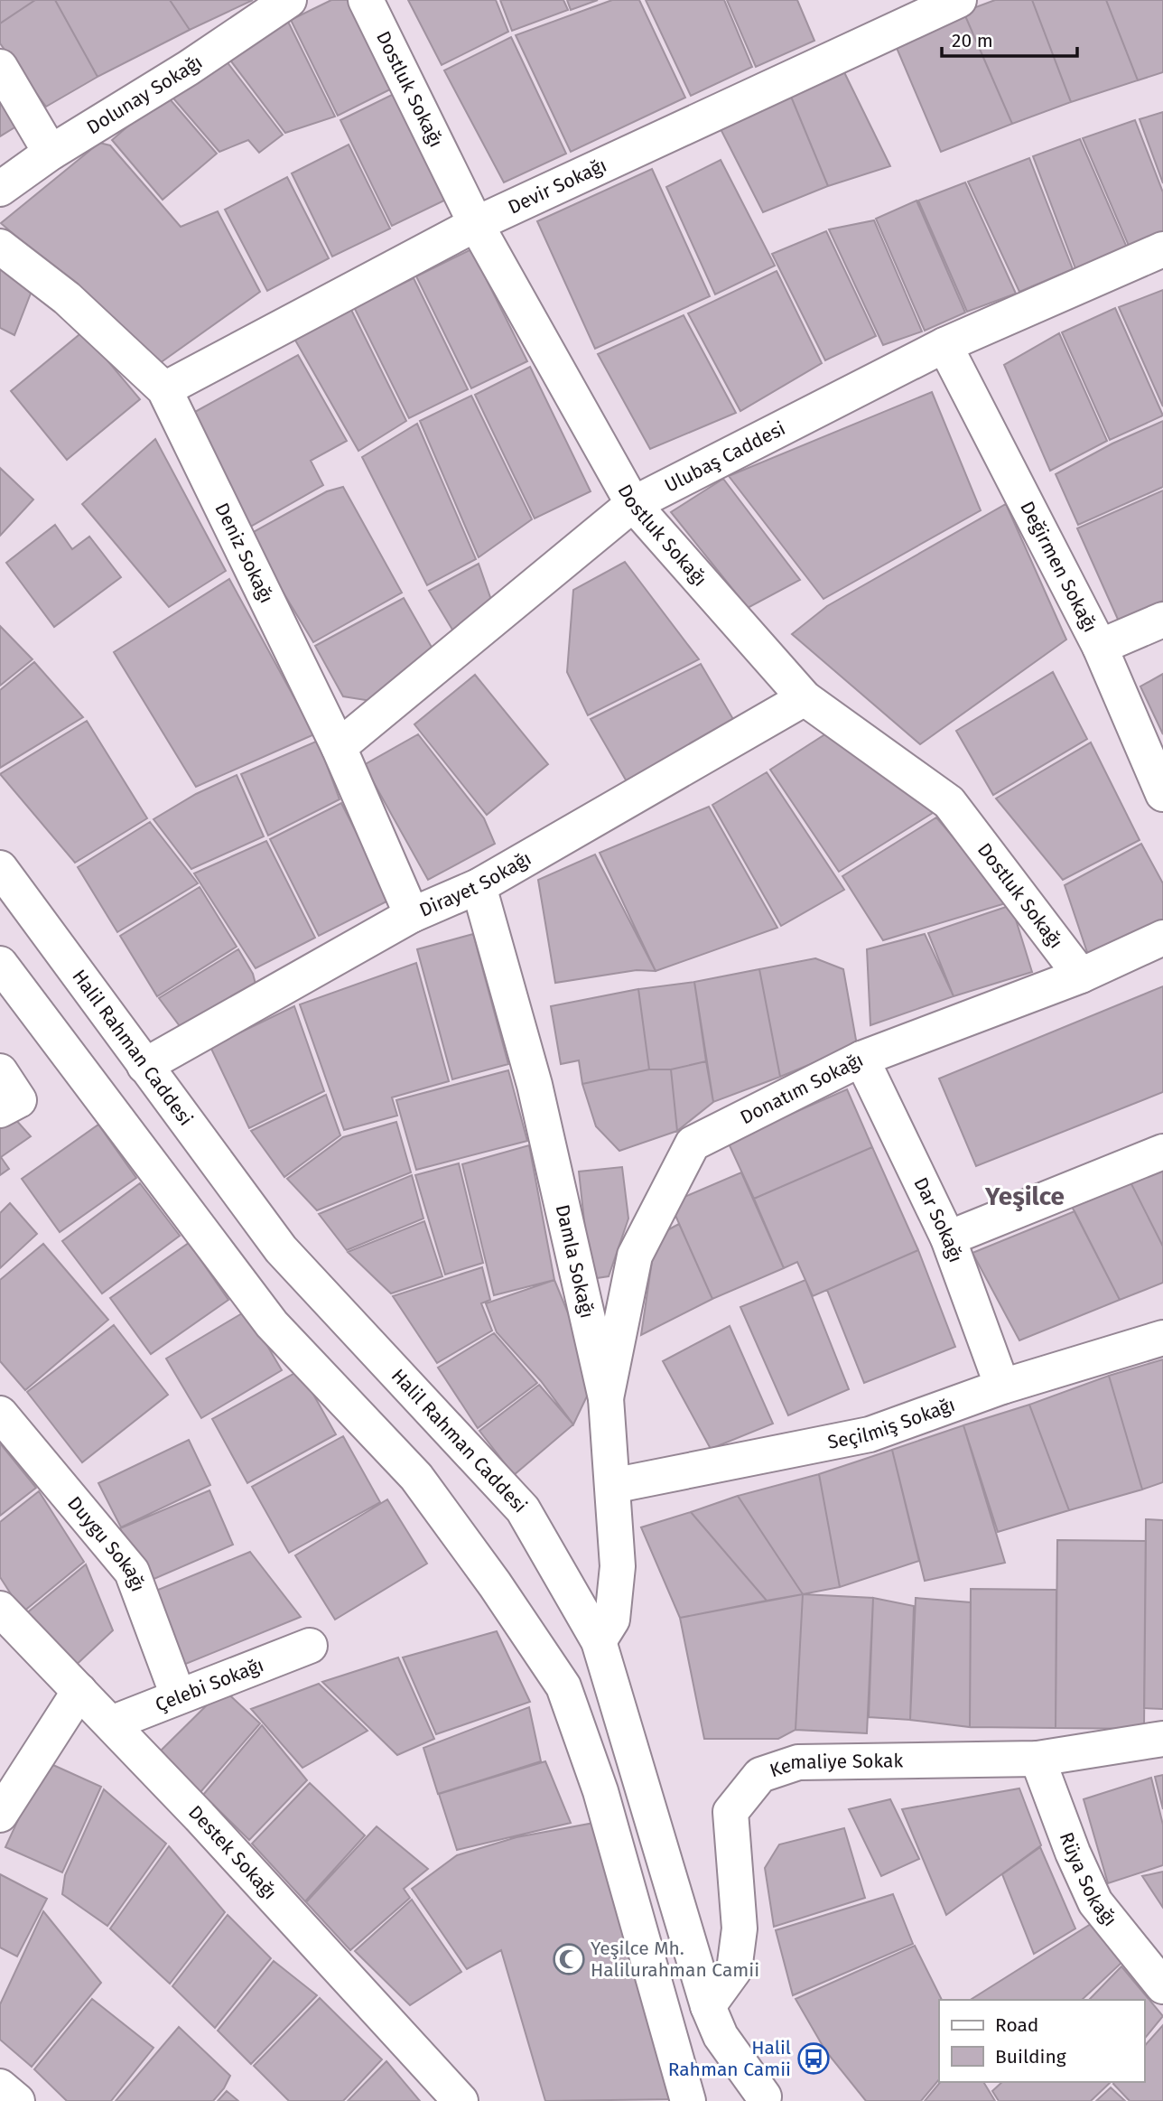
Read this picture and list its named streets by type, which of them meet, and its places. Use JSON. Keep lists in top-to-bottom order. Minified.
{"streets":{"street":["Dostluk Sokağı","Dolunay Sokağı","Devir Sokağı","Ulubaş Caddesi","Deniz Sokağı","Değirmen Sokağı","Dirayet Sokağı","Halil Rahman Caddesi","Donatım Sokağı","Dar Sokağı","Damla Sokağı","Seçilmiş Sokağı","Duygu Sokağı","Çelebi Sokağı","Kemaliye Sokak","Destek Sokağı","Rüya Sokağı"]},"crossings":[["Dostluk Sokağı","Devir Sokağı"],["Dostluk Sokağı","Ulubaş Caddesi"],["Dostluk Sokağı","Dirayet Sokağı"],["Dostluk Sokağı","Donatım Sokağı"],["Devir Sokağı","Deniz Sokağı"],["Ulubaş Caddesi","Deniz Sokağı"],["Ulubaş Caddesi","Değirmen Sokağı"],["Deniz Sokağı","Dirayet Sokağı"],["Dirayet Sokağı","Halil Rahman Caddesi"],["Dirayet Sokağı","Damla Sokağı"],["Halil Rahman Caddesi","Damla Sokağı"],["Halil Rahman Caddesi","Kemaliye Sokak"],["Donatım Sokağı","Dar Sokağı"],["Donatım Sokağı","Damla Sokağı"],["Dar Sokağı","Seçilmiş Sokağı"],["Damla Sokağı","Seçilmiş Sokağı"],["Duygu Sokağı","Çelebi Sokağı"],["Çelebi Sokağı","Destek Sokağı"],["Kemaliye Sokak","Rüya Sokağı"]],"districts":["Yeşilce"],"places":{"mosque":["Yeşilce Mh. Halilurahman Camii"],"bus stop":["Halil Rahman Camii"]},"legend":["Road","Building"],"scale_bar":"20 m"}
